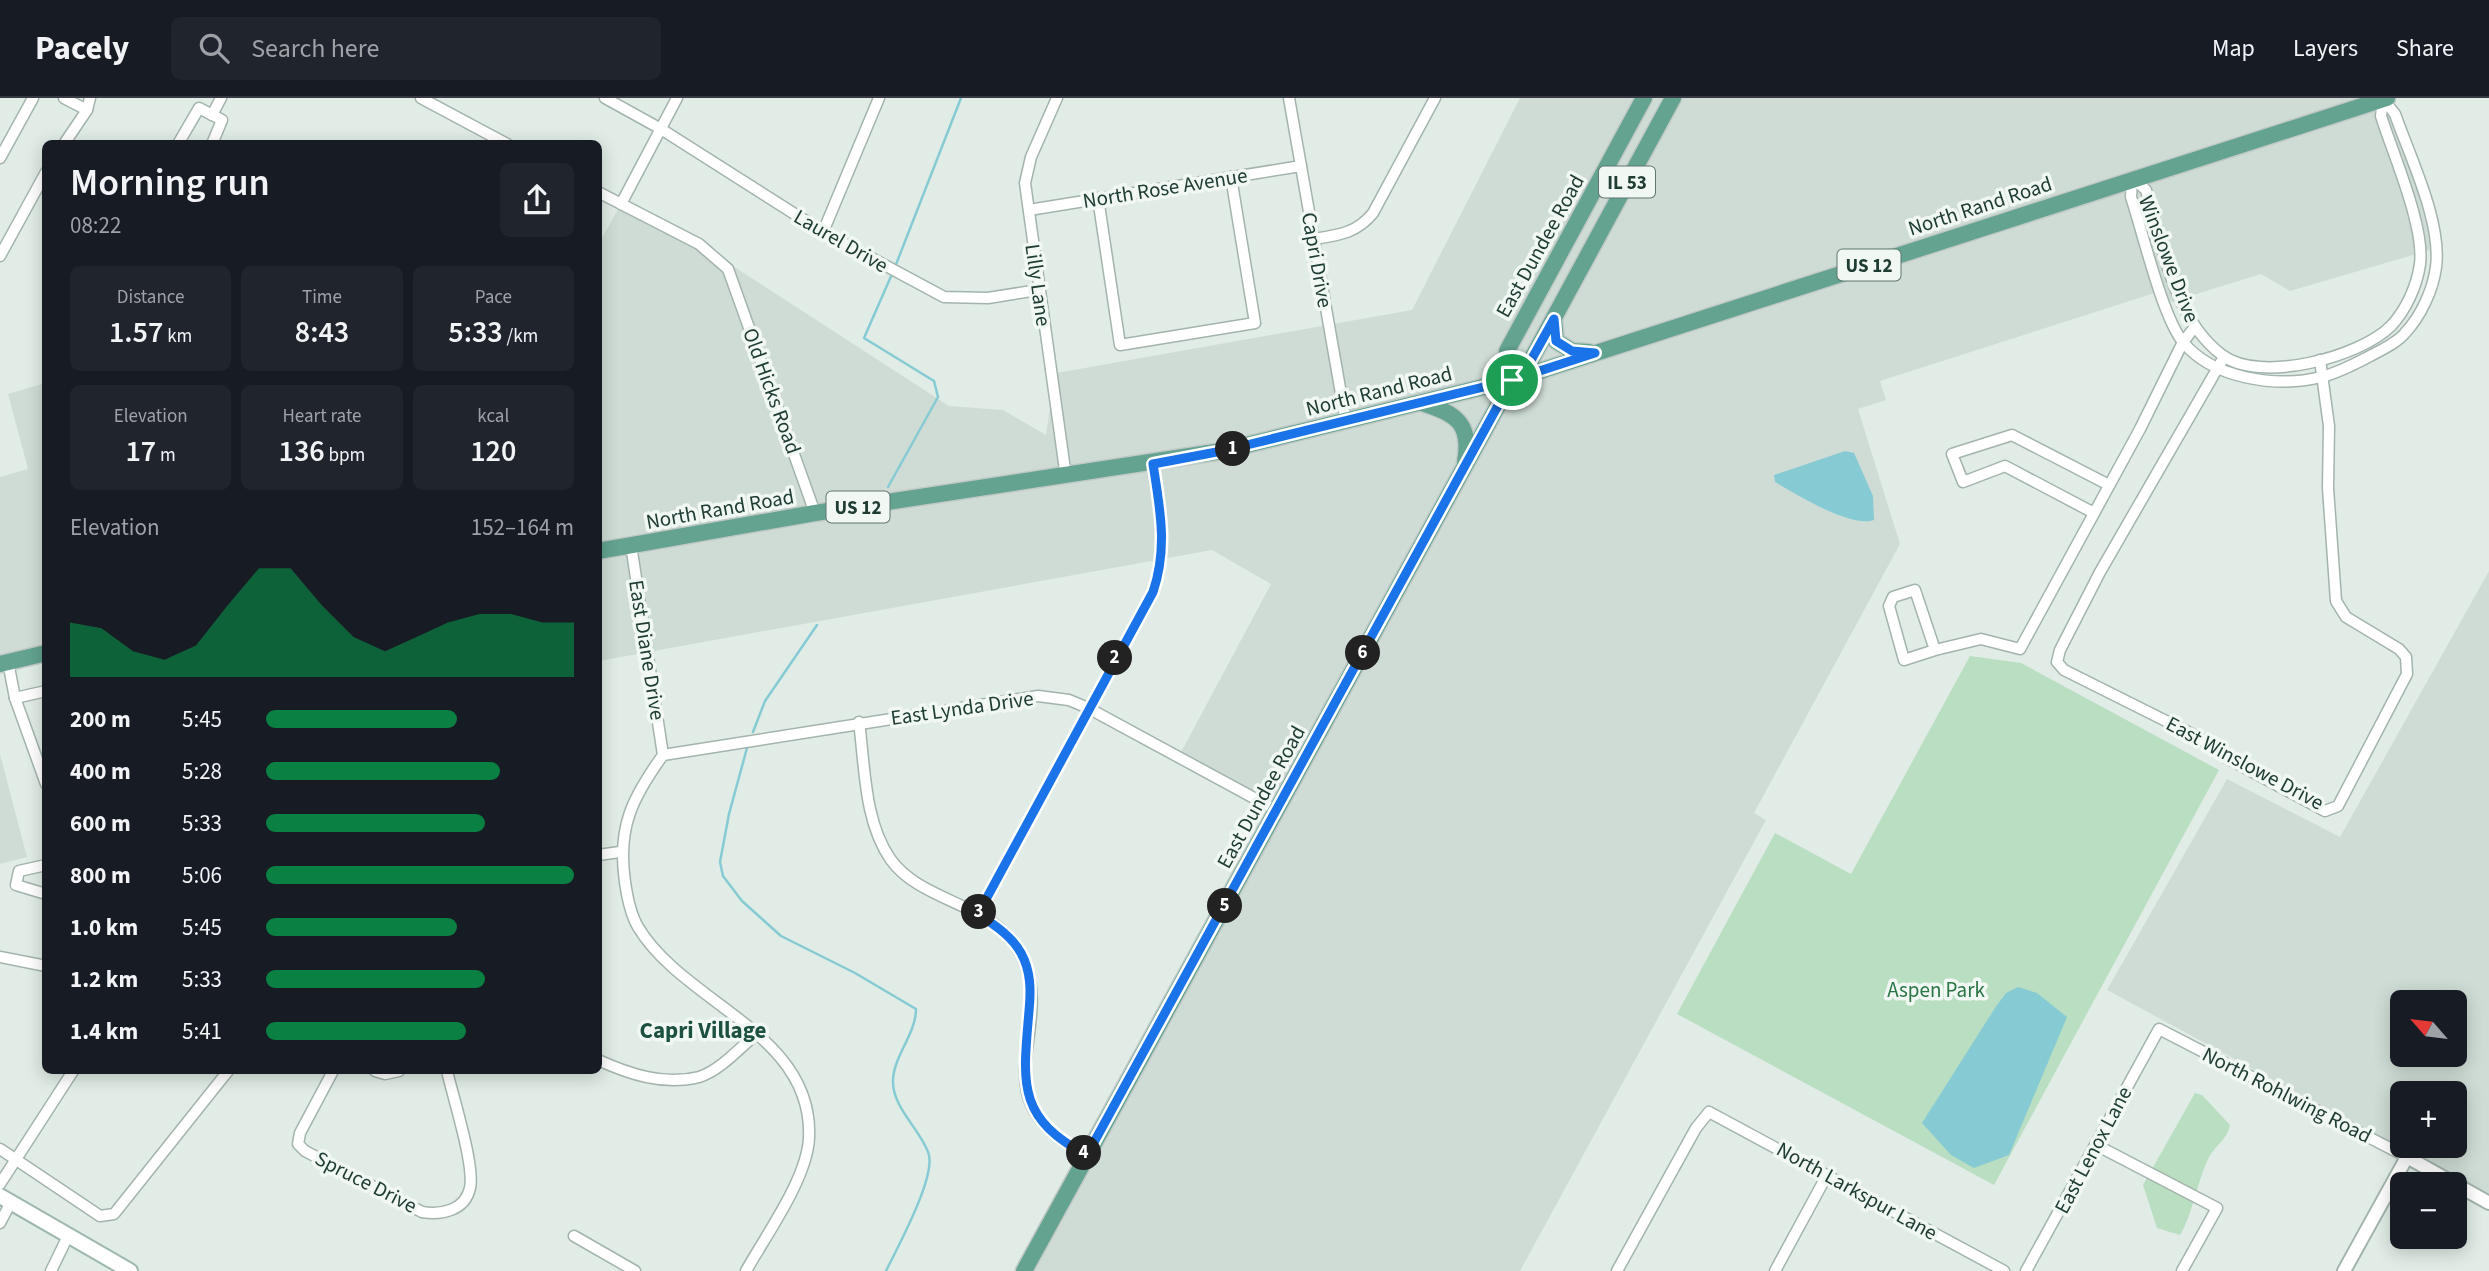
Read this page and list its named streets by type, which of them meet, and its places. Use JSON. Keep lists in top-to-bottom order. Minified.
{"streets":{"main road":["IL 53","North Rand Road","East Dundee Road","US 12"],"street":["North Rose Avenue","Laurel Drive","Winslowe Drive","Capri Drive","Lilly Lane","Old Hicks Road","East Diane Drive","East Lynda Drive","East Winslowe Drive","North Rohlwing Road","East Lenox Lane","Spruce Drive","North Larkspur Lane"]},"crossings":[["North Rose Avenue","Capri Drive"],["North Rose Avenue","Lilly Lane"],["North Rand Road","East Dundee Road"],["North Rand Road","Winslowe Drive"],["North Rand Road","Capri Drive"],["North Rand Road","Lilly Lane"],["North Rand Road","Old Hicks Road"],["North Rand Road","East Diane Drive"],["Laurel Drive","Lilly Lane"],["East Dundee Road","East Lynda Drive"],["Winslowe Drive","East Winslowe Drive"],["East Diane Drive","East Lynda Drive"],["North Rohlwing Road","East Lenox Lane"]],"districts":["Capri Village"],"parks":["Aspen Park"],"north":"top left","page":{"header":"Pacely","search":"Search here","nav":["Map","Layers","Share"],"heading":["Morning run","08:22"],"stats":[["Distance","1.57 km"],["Time","8:43"],["Pace","5:33 /km"],["Elevation","17 m"],["Heart rate","136 bpm"],["kcal","120"]],"pins":["1","6","2","5","3","4"],"chart":["Elevation","152–164 m"],"list":[{"name":"200 m","note":"5:45"},{"name":"400 m","note":"5:28"},{"name":"600 m","note":"5:33"},{"name":"800 m","note":"5:06"},{"name":"1.0 km","note":"5:45"},{"name":"1.2 km","note":"5:33"},{"name":"1.4 km","note":"5:41"}],"map_buttons":["+","−"]}}
